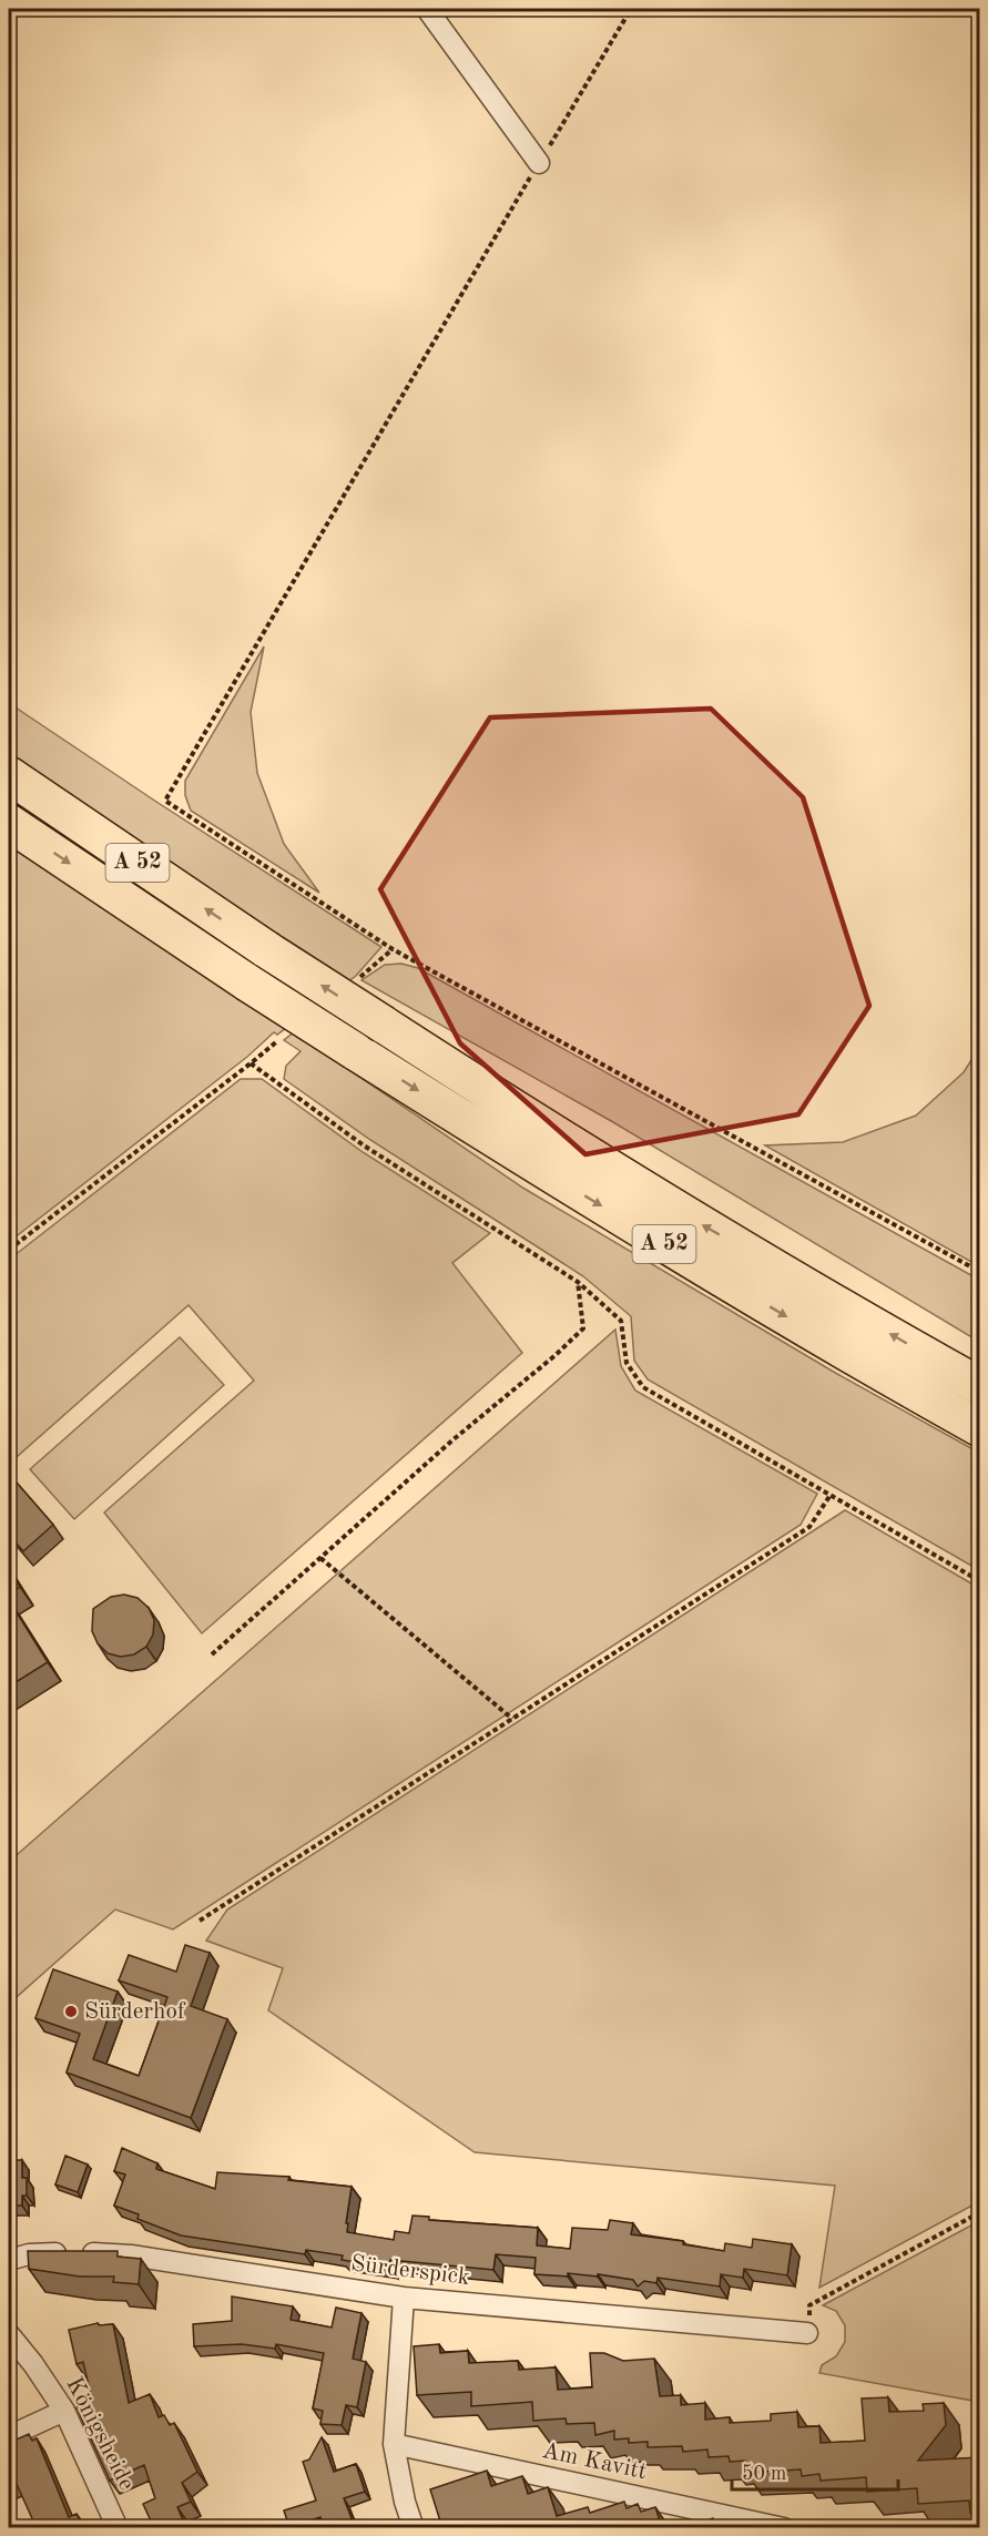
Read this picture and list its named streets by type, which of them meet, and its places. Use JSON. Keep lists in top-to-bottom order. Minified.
{"streets":{"highway":["A 52"],"street":["Sürderspick","Königsheide","Am Kavitt"]},"places":["Sürderhof"],"scale_bar":"50 m"}
